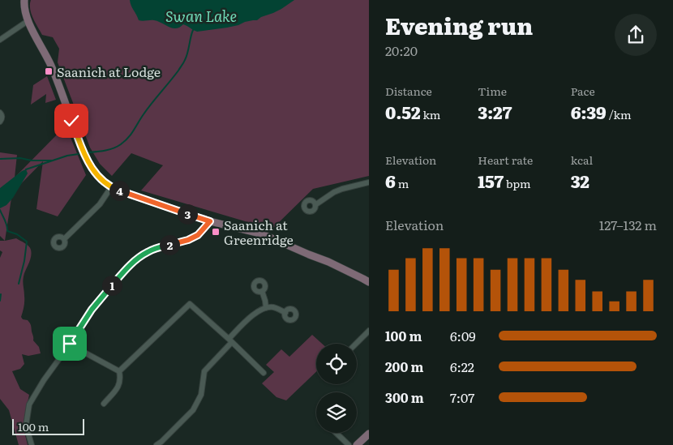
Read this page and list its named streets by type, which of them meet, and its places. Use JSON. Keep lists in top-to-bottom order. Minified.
{"water":["Swan Lake"],"places":{"transit":["Saanich at Lodge","Saanich at Greenridge"]},"scale_bar":"100 m","page":{"heading":["Evening run","20:20"],"stats":[["Distance","0.52 km"],["Time","3:27"],["Pace","6:39 /km"],["Elevation","6 m"],["Heart rate","157 bpm"],["kcal","32"]],"pins":["4","3","2","1"],"chart":["Elevation","127–132 m"],"list":[{"name":"100 m","note":"6:09"},{"name":"200 m","note":"6:22"},{"name":"300 m","note":"7:07"}],"scale":"100 m"}}
